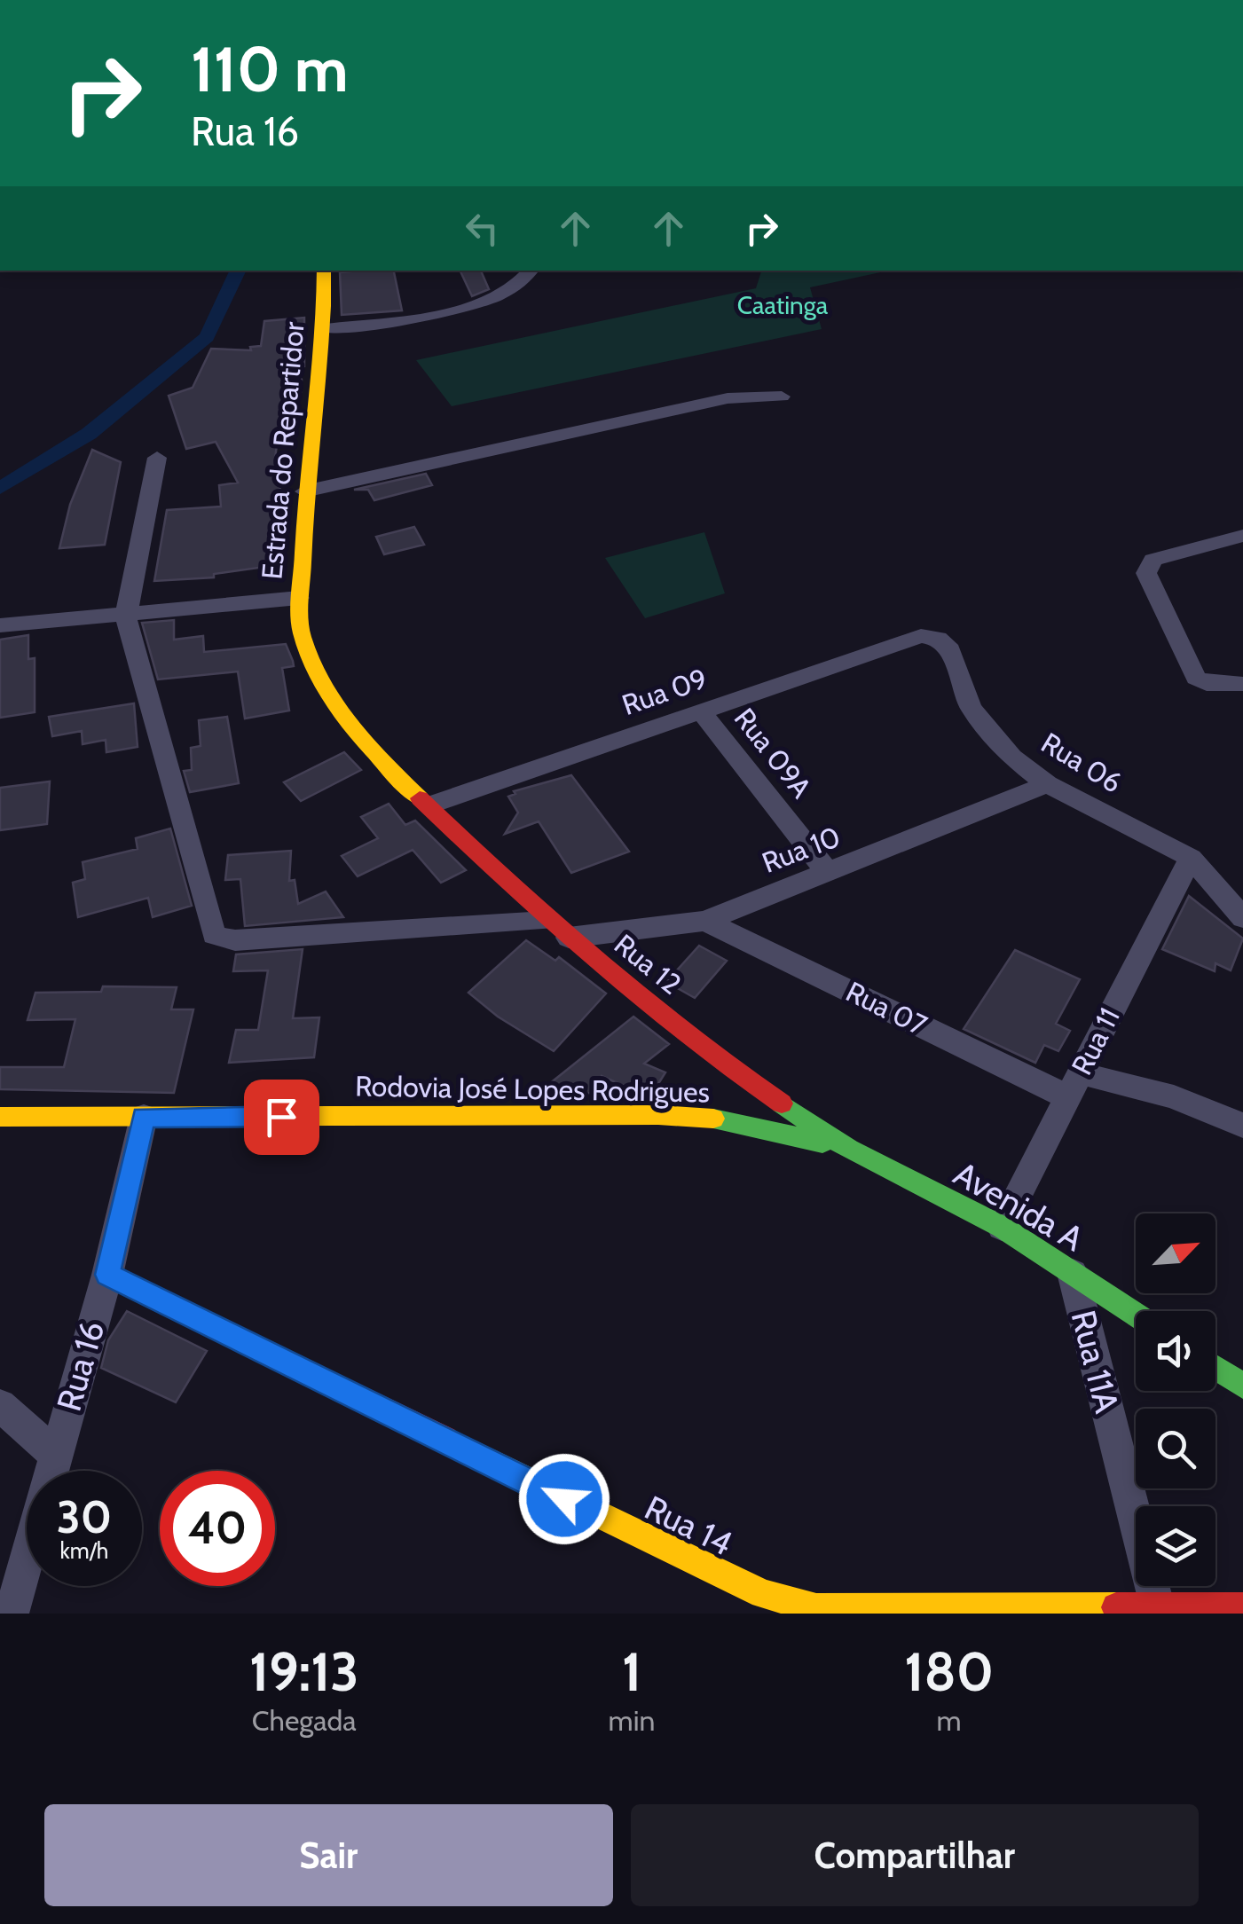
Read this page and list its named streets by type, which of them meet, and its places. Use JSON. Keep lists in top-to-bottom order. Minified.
{"streets":{"street":["Estrada do Repartidor","Rua 09","Rua 09A","Rua 06","Rua 10","Rua 12","Rua 07","Rua 11","Rodovia José Lopes Rodrigues","Avenida A","Rua 11A","Rua 16","Rua 14"]},"crossings":[["Estrada do Repartidor","Rua 09"],["Estrada do Repartidor","Rua 12"],["Rua 09","Rua 09A"],["Rua 09","Rua 06"],["Rua 09","Rua 12"],["Rua 09A","Rua 10"],["Rua 06","Rua 10"],["Rua 06","Rua 11"],["Rua 10","Rua 12"],["Rua 10","Rua 07"],["Rua 12","Rodovia José Lopes Rodrigues"],["Rua 12","Avenida A"],["Rua 07","Rua 11"],["Rua 11","Avenida A"],["Rodovia José Lopes Rodrigues","Avenida A"],["Rodovia José Lopes Rodrigues","Rua 16"],["Avenida A","Rua 11A"],["Rua 11A","Rua 14"],["Rua 16","Rua 14"]],"parks":["Caatinga"],"north":"top right","page":{"turn":["110 m","Rua 16"],"speed":"30 km/h","limit":"40","eta":["19:13","Chegada","1","min","180","m"],"buttons":["Sair","Compartilhar"]}}
